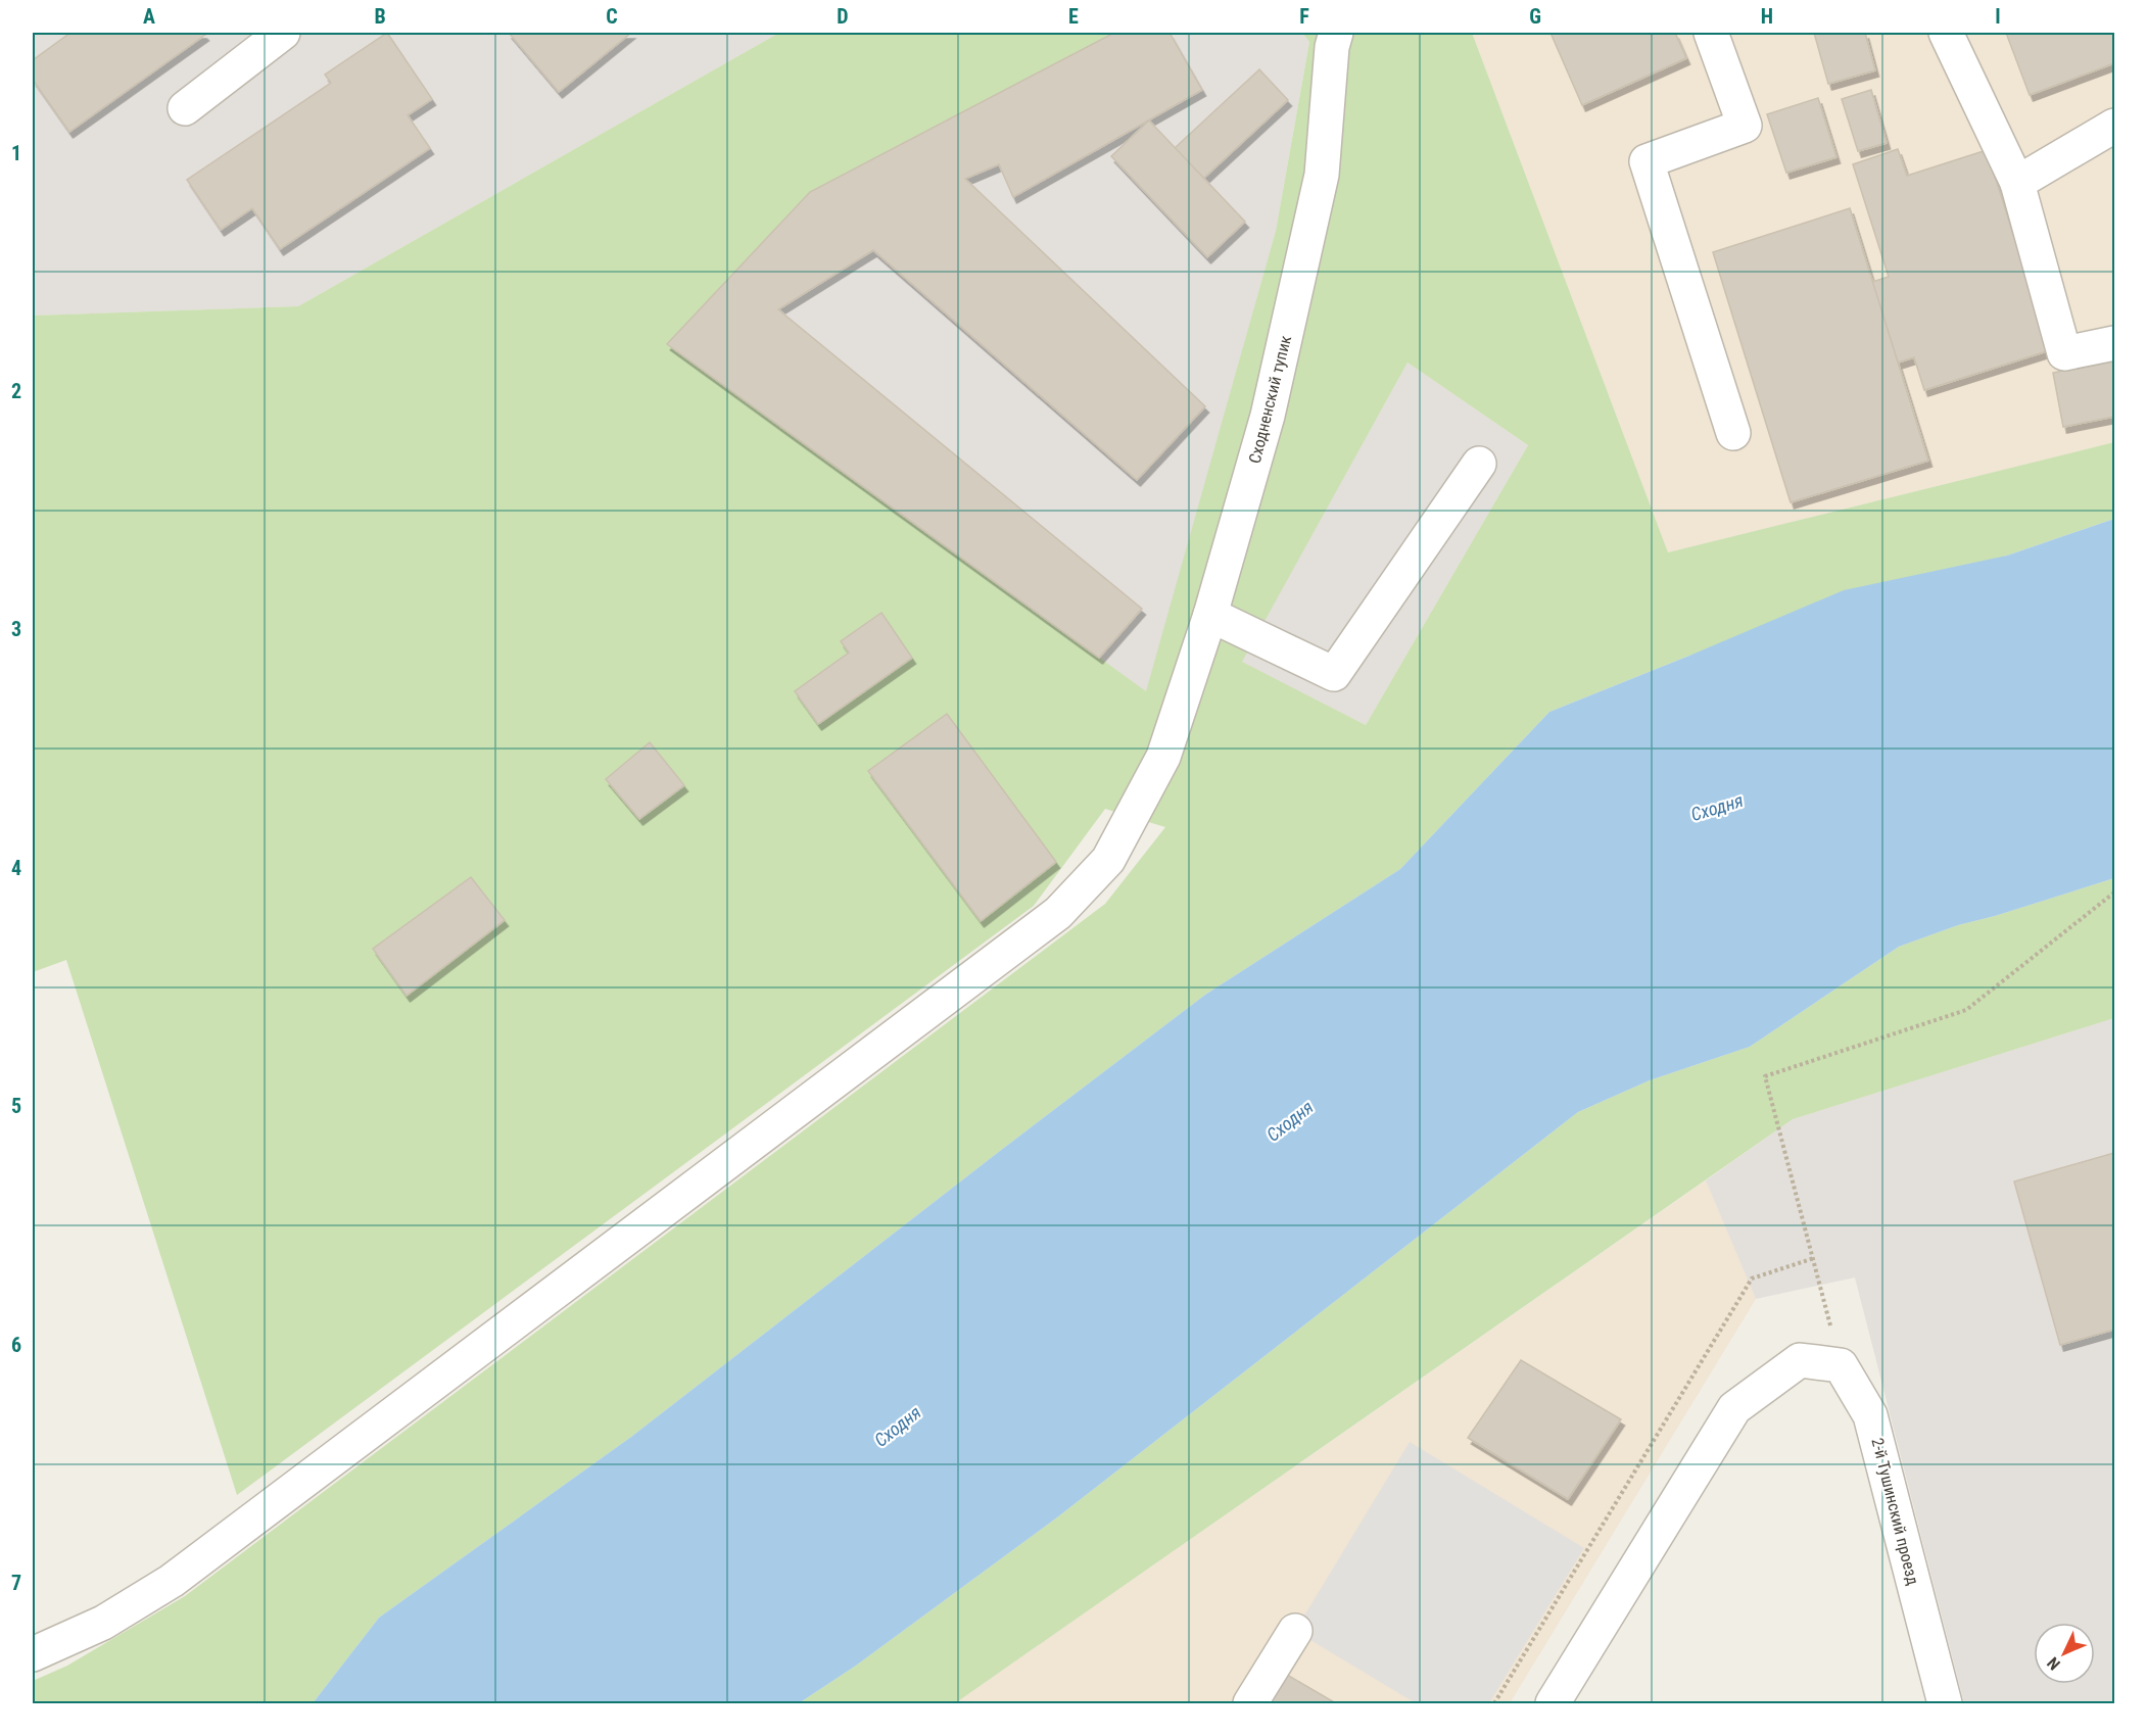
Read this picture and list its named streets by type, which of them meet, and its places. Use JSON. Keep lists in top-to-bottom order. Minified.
{"streets":{"street":["Сходненский тупик","2-й Тушинский проезд"]},"water":["Сходня"],"north":"bottom left","grid":{"columns":["A","B","C","D","E","F","G","H","I"],"rows":["1","2","3","4","5","6","7"]}}
